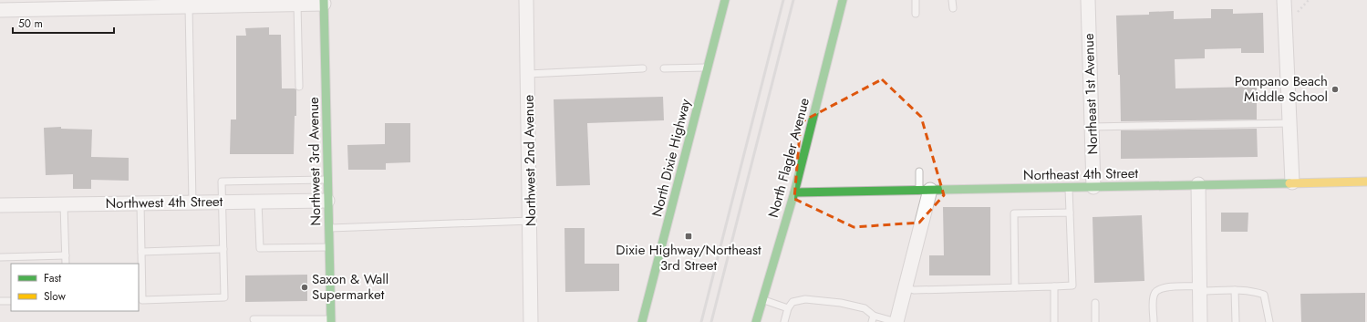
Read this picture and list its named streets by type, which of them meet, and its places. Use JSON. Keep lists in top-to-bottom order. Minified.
{"streets":{"street":["Northeast 1st Avenue","North Dixie Highway","North Flagler Avenue","Northwest 2nd Avenue","Northwest 3rd Avenue","Northeast 4th Street","Northwest 4th Street"]},"crossings":[["Northeast 1st Avenue","Northeast 4th Street"],["North Flagler Avenue","Northeast 4th Street"],["Northwest 3rd Avenue","Northwest 4th Street"]],"places":{"other":["Pompano Beach Middle School","Saxon & Wall Supermarket"],"transit":["Dixie Highway/Northeast 3rd Street"]},"legend":["Fast","Slow"],"scale_bar":"50 m"}
